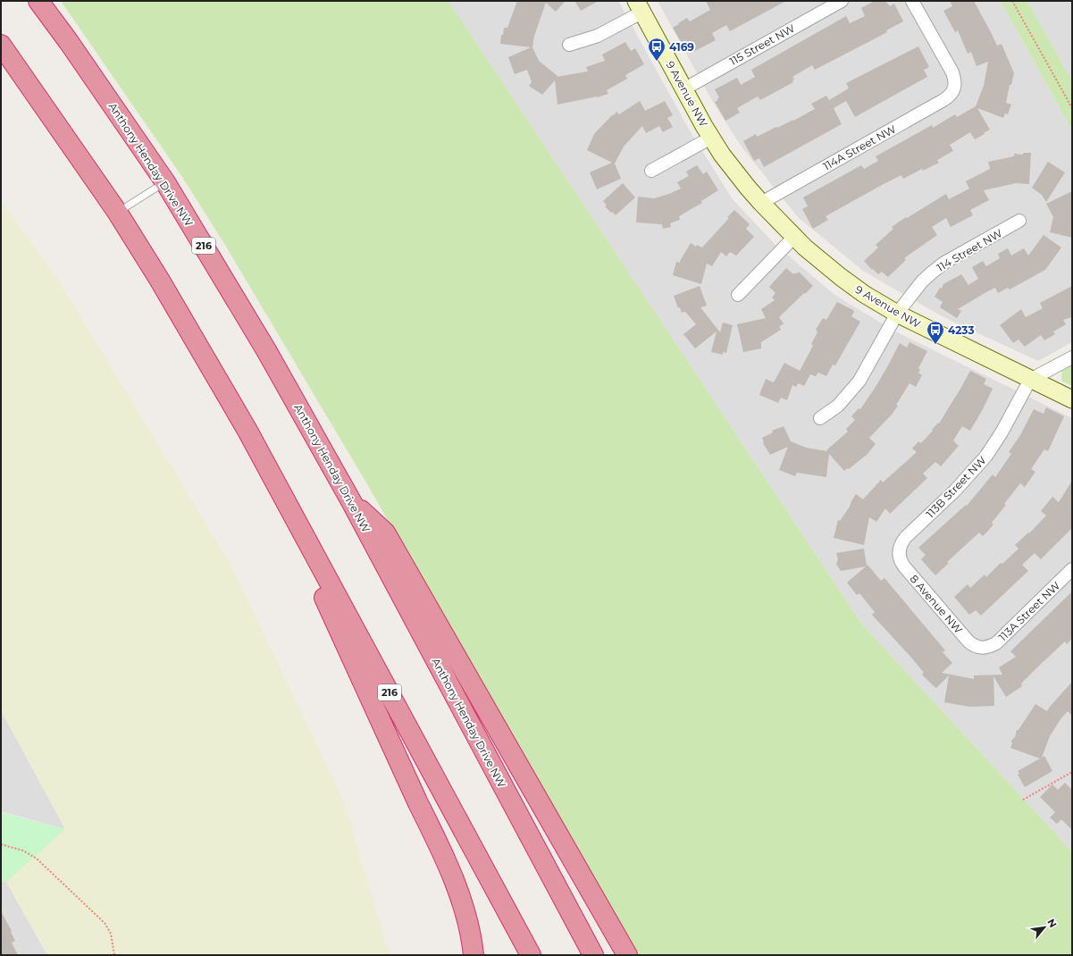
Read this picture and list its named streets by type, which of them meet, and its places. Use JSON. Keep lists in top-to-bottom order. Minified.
{"streets":{"highway":["Anthony Henday Drive NW","216"],"street":["115 Street NW","9 Avenue NW","114A Street NW","114 Street NW","113B Street NW","8 Avenue NW","113A Street NW"]},"crossings":[["115 Street NW","9 Avenue NW"],["9 Avenue NW","114A Street NW"],["9 Avenue NW","114 Street NW"],["9 Avenue NW","113B Street NW"],["113B Street NW","8 Avenue NW"],["8 Avenue NW","113A Street NW"]],"places":{"bus stop":["4169","4233"]},"north":"top right"}
